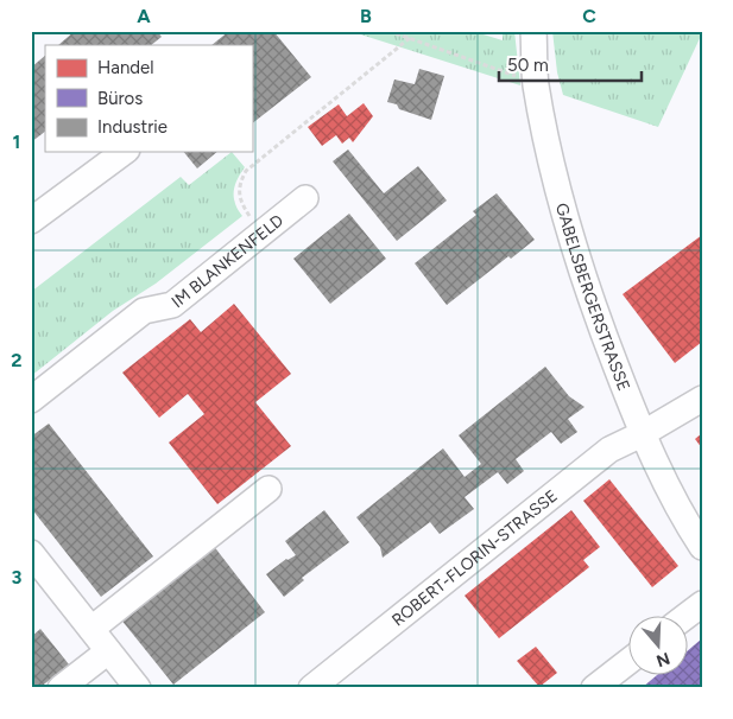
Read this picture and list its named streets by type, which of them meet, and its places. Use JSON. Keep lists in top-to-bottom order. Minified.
{"streets":{"street":["IM BLANKENFELD","GABELSBERGERSTRASSE","ROBERT-FLORIN-STRASSE"]},"crossings":[["GABELSBERGERSTRASSE","ROBERT-FLORIN-STRASSE"]],"legend":["Handel","Büros","Industrie"],"scale_bar":"50 m","north":"bottom","grid":{"columns":["A","B","C"],"rows":["1","2","3"]}}
